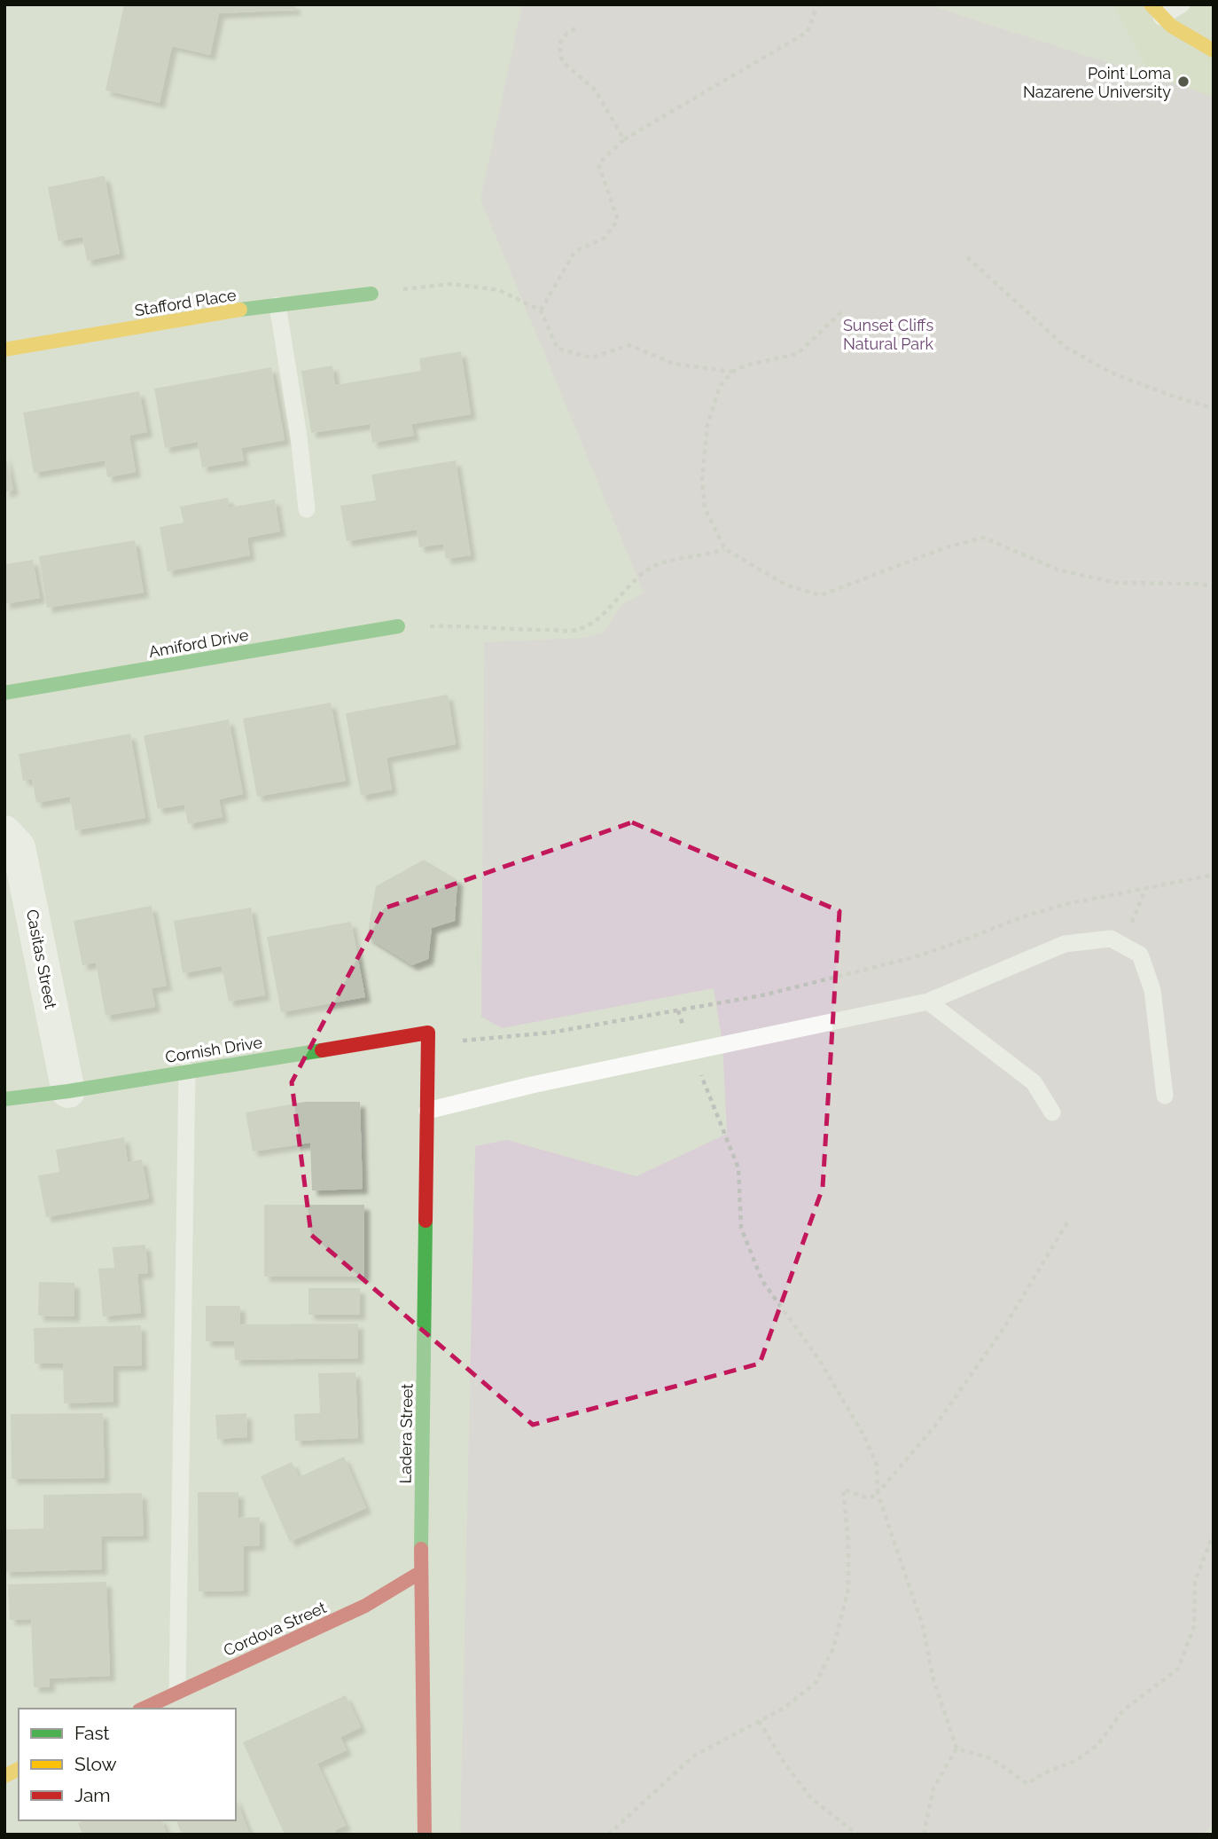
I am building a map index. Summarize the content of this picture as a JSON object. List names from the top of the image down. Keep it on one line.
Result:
{"streets":{"street":["Stafford Place","Amiford Drive","Casitas Street","Cornish Drive","Ladera Street","Cordova Street"]},"crossings":[["Casitas Street","Cornish Drive"],["Cornish Drive","Ladera Street"],["Ladera Street","Cordova Street"]],"parks":["Sunset Cliffs Natural Park"],"places":["Point Loma Nazarene University"],"legend":["Fast","Slow","Jam"]}
